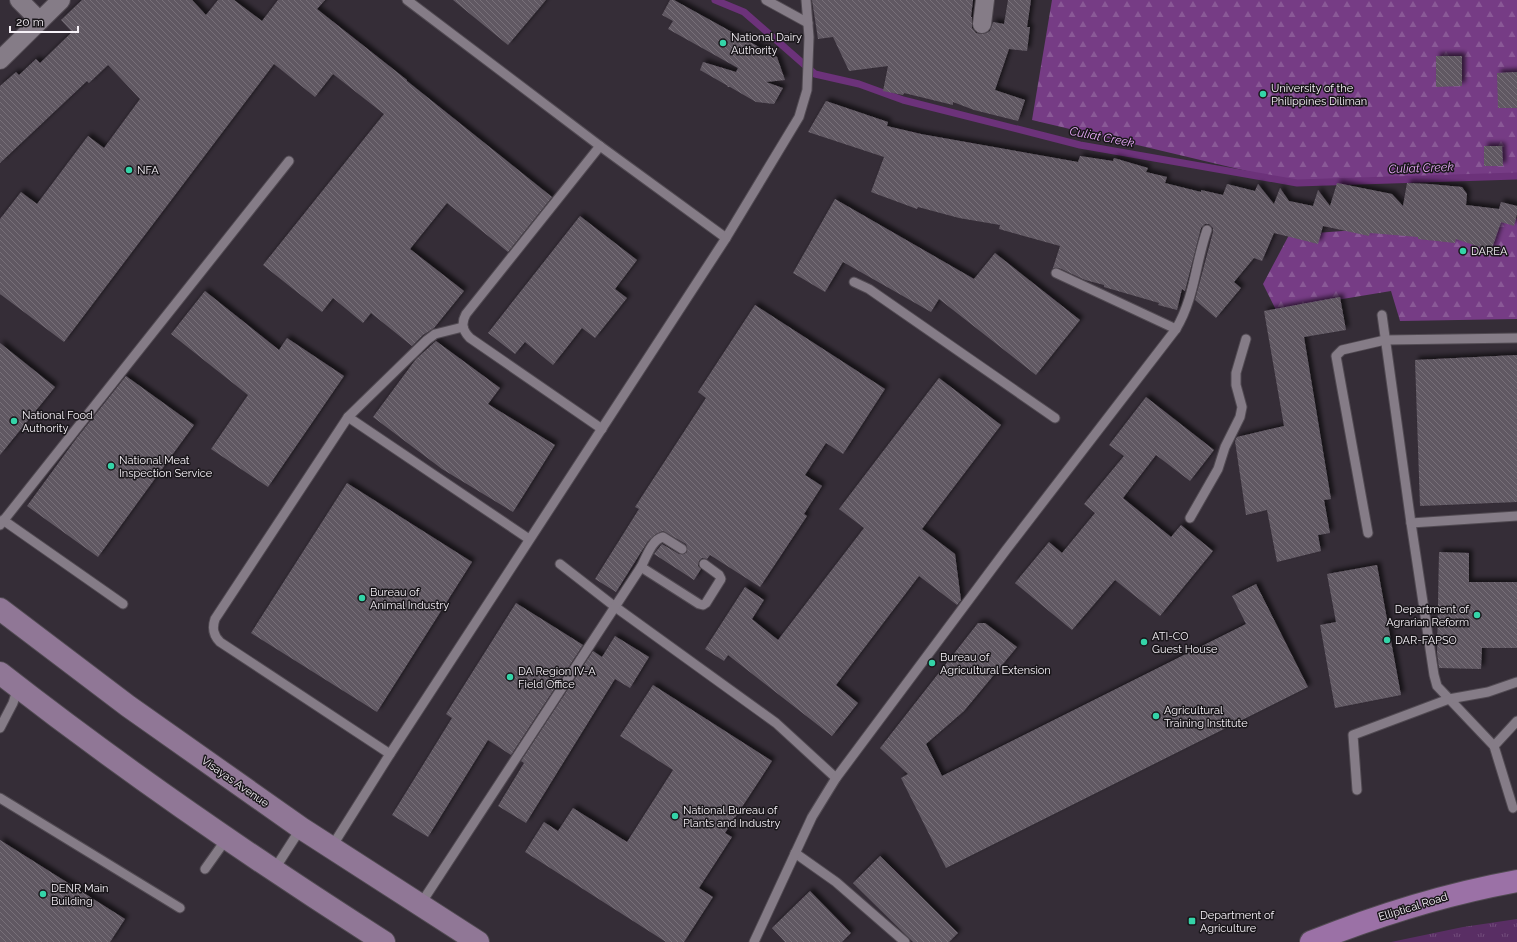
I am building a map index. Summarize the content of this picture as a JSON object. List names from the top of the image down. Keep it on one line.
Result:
{"streets":{"main road":["Visayas Avenue","Elliptical Road"]},"water":["Culiat Creek"],"places":{"other":["National Dairy Authority","University of the Philippines Diliman","NFA","DAREA","National Food Authority","National Meat Inspection Service","Bureau of Animal Industry","Department of Agrarian Reform","DAR-FAPSO","ATI-CO Guest House","Bureau of Agricultural Extension","DA Region IV-A Field Office","Agricultural Training Institute","National Bureau of Plants and Industry","DENR Main Building"],"transit":["Department of Agriculture"]},"scale_bar":"20 m"}
